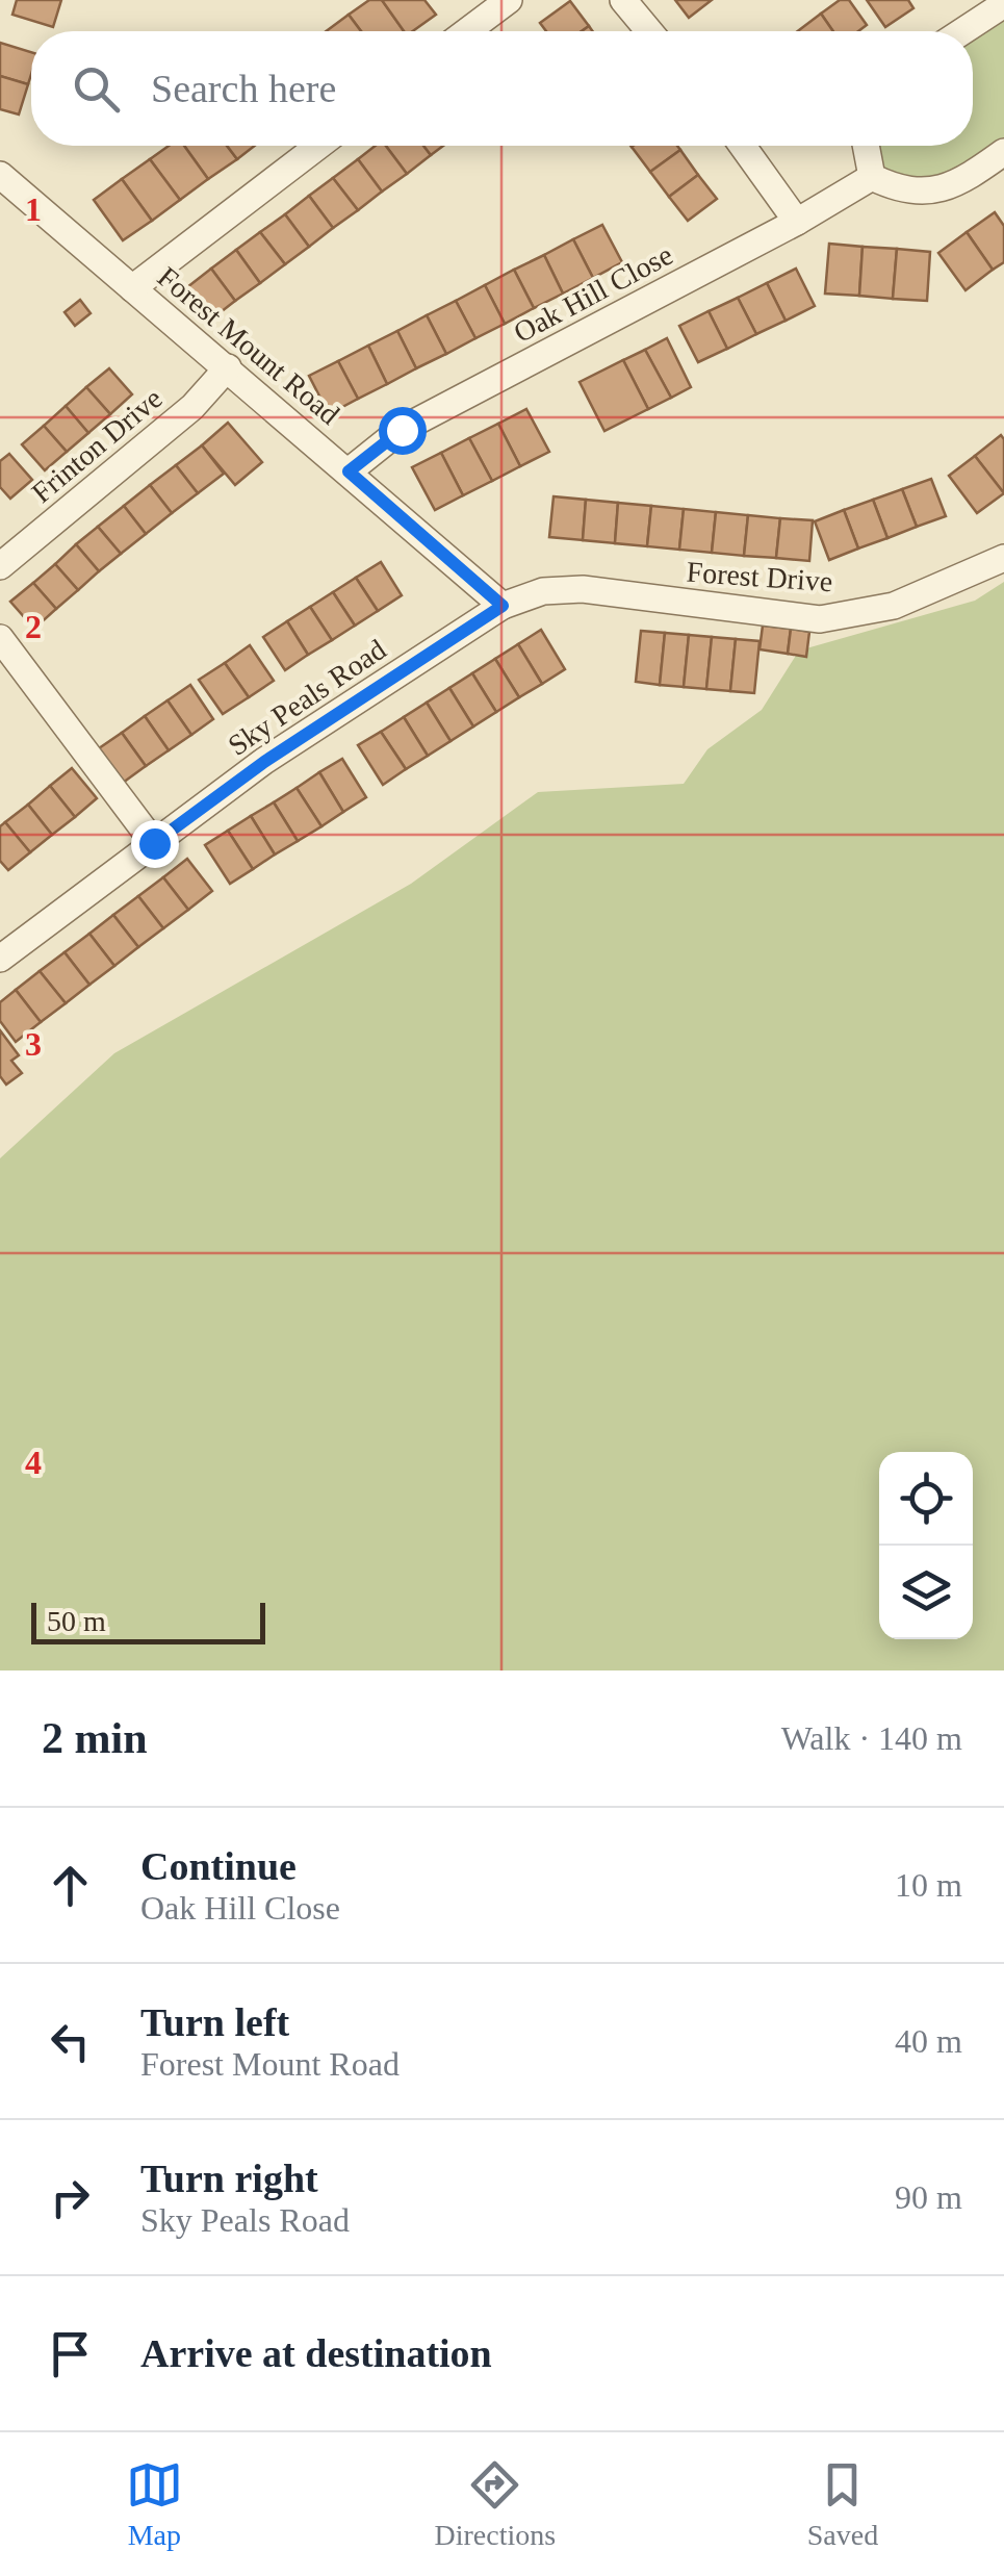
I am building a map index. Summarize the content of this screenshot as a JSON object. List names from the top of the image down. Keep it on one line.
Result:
{"streets":{"street":["Oak Hill Close","Forest Mount Road","Frinton Drive","Forest Drive","Sky Peals Road"]},"crossings":[["Oak Hill Close","Forest Mount Road"],["Forest Mount Road","Frinton Drive"],["Forest Mount Road","Forest Drive"],["Forest Mount Road","Sky Peals Road"],["Forest Drive","Sky Peals Road"]],"scale_bar":"50 m","page":{"search":"Search here","scale":"50 m","heading":["2 min","Walk · 140 m"],"list":[["Continue","Oak Hill Close","10 m"],["Turn left","Forest Mount Road","40 m"],["Turn right","Sky Peals Road","90 m"],"Arrive at destination"],"nav":["Map","Directions","Saved"]},"grid":{"rows":["1","2","3","4"]}}
